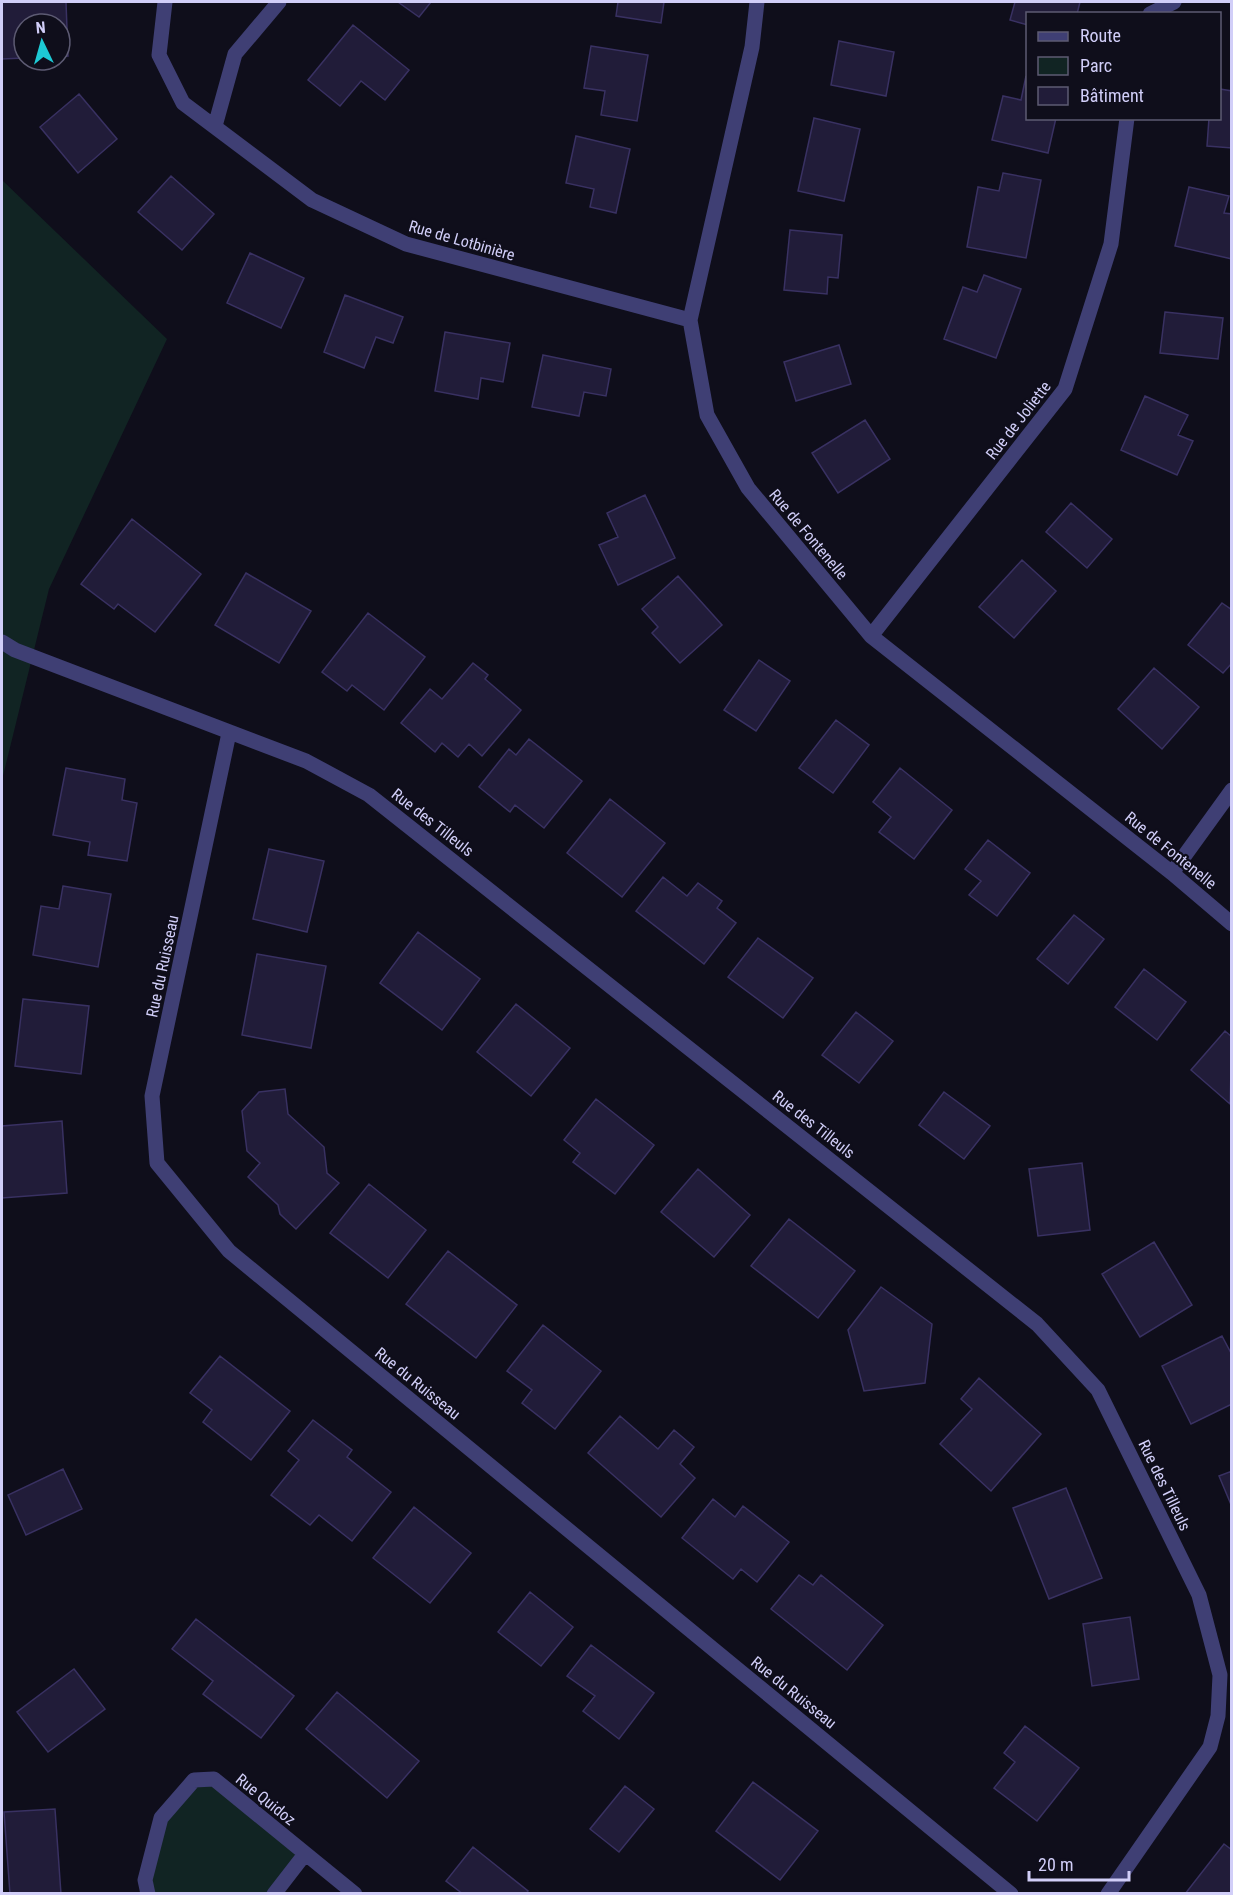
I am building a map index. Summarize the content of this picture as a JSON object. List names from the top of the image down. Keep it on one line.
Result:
{"streets":{"street":["Rue de Lotbinière","Rue de Joliette","Rue de Fontenelle","Rue des Tilleuls","Rue du Ruisseau","Rue Quidoz"]},"crossings":[["Rue de Lotbinière","Rue de Fontenelle"],["Rue de Joliette","Rue de Fontenelle"],["Rue des Tilleuls","Rue du Ruisseau"]],"legend":["Route","Parc","Bâtiment"],"scale_bar":"20 m","north":"top"}
